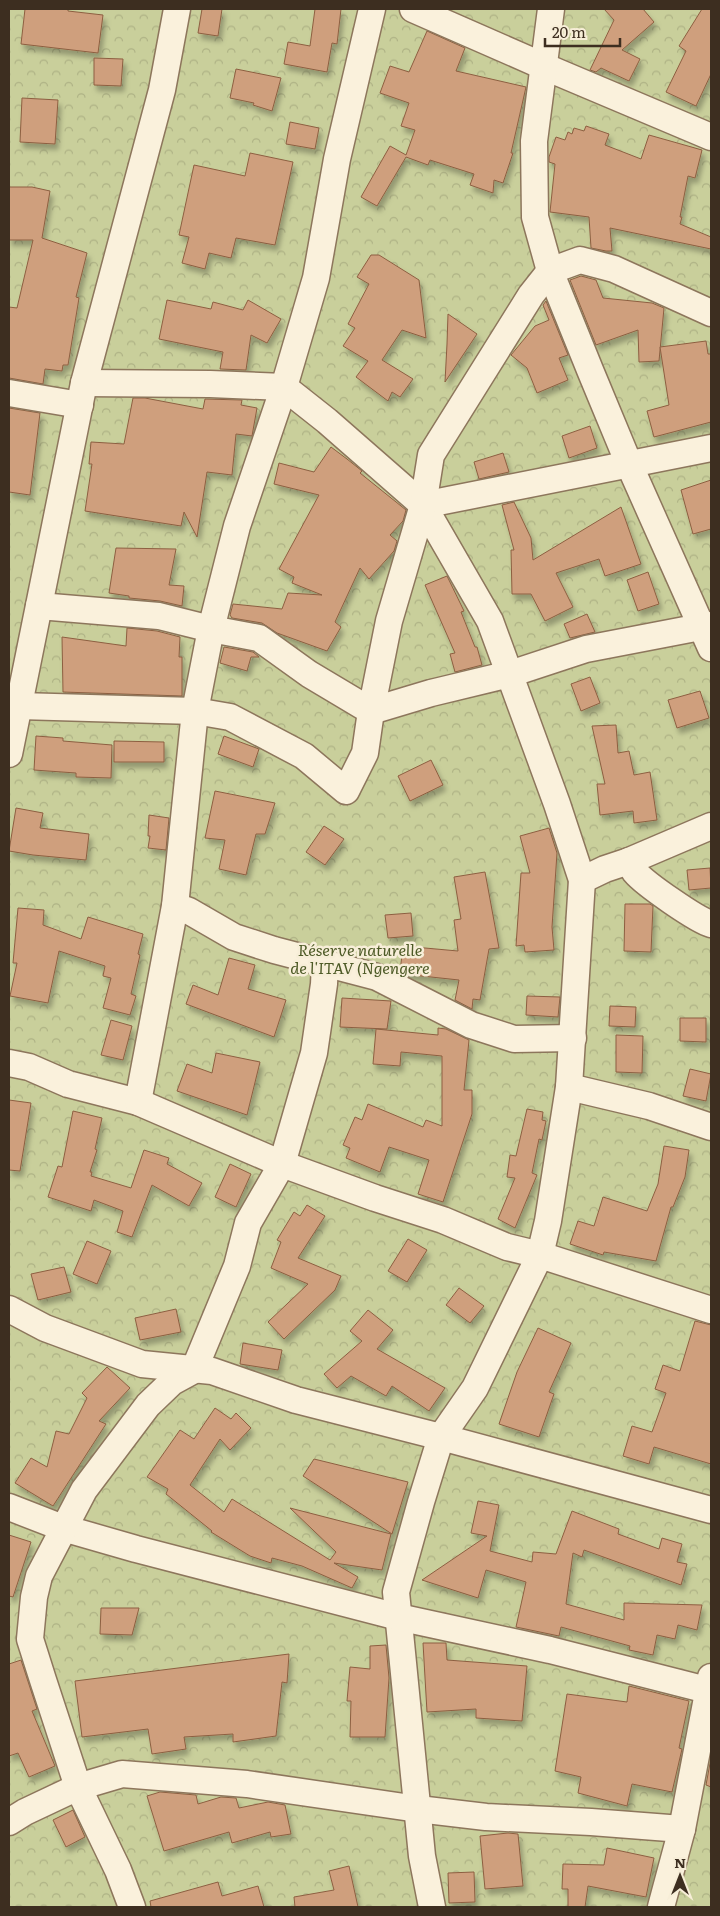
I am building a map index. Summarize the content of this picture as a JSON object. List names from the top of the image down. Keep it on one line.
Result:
{"parks":["Réserve naturelle de l'ITAV (Ngengere"],"scale_bar":"20 m","north":"top"}
